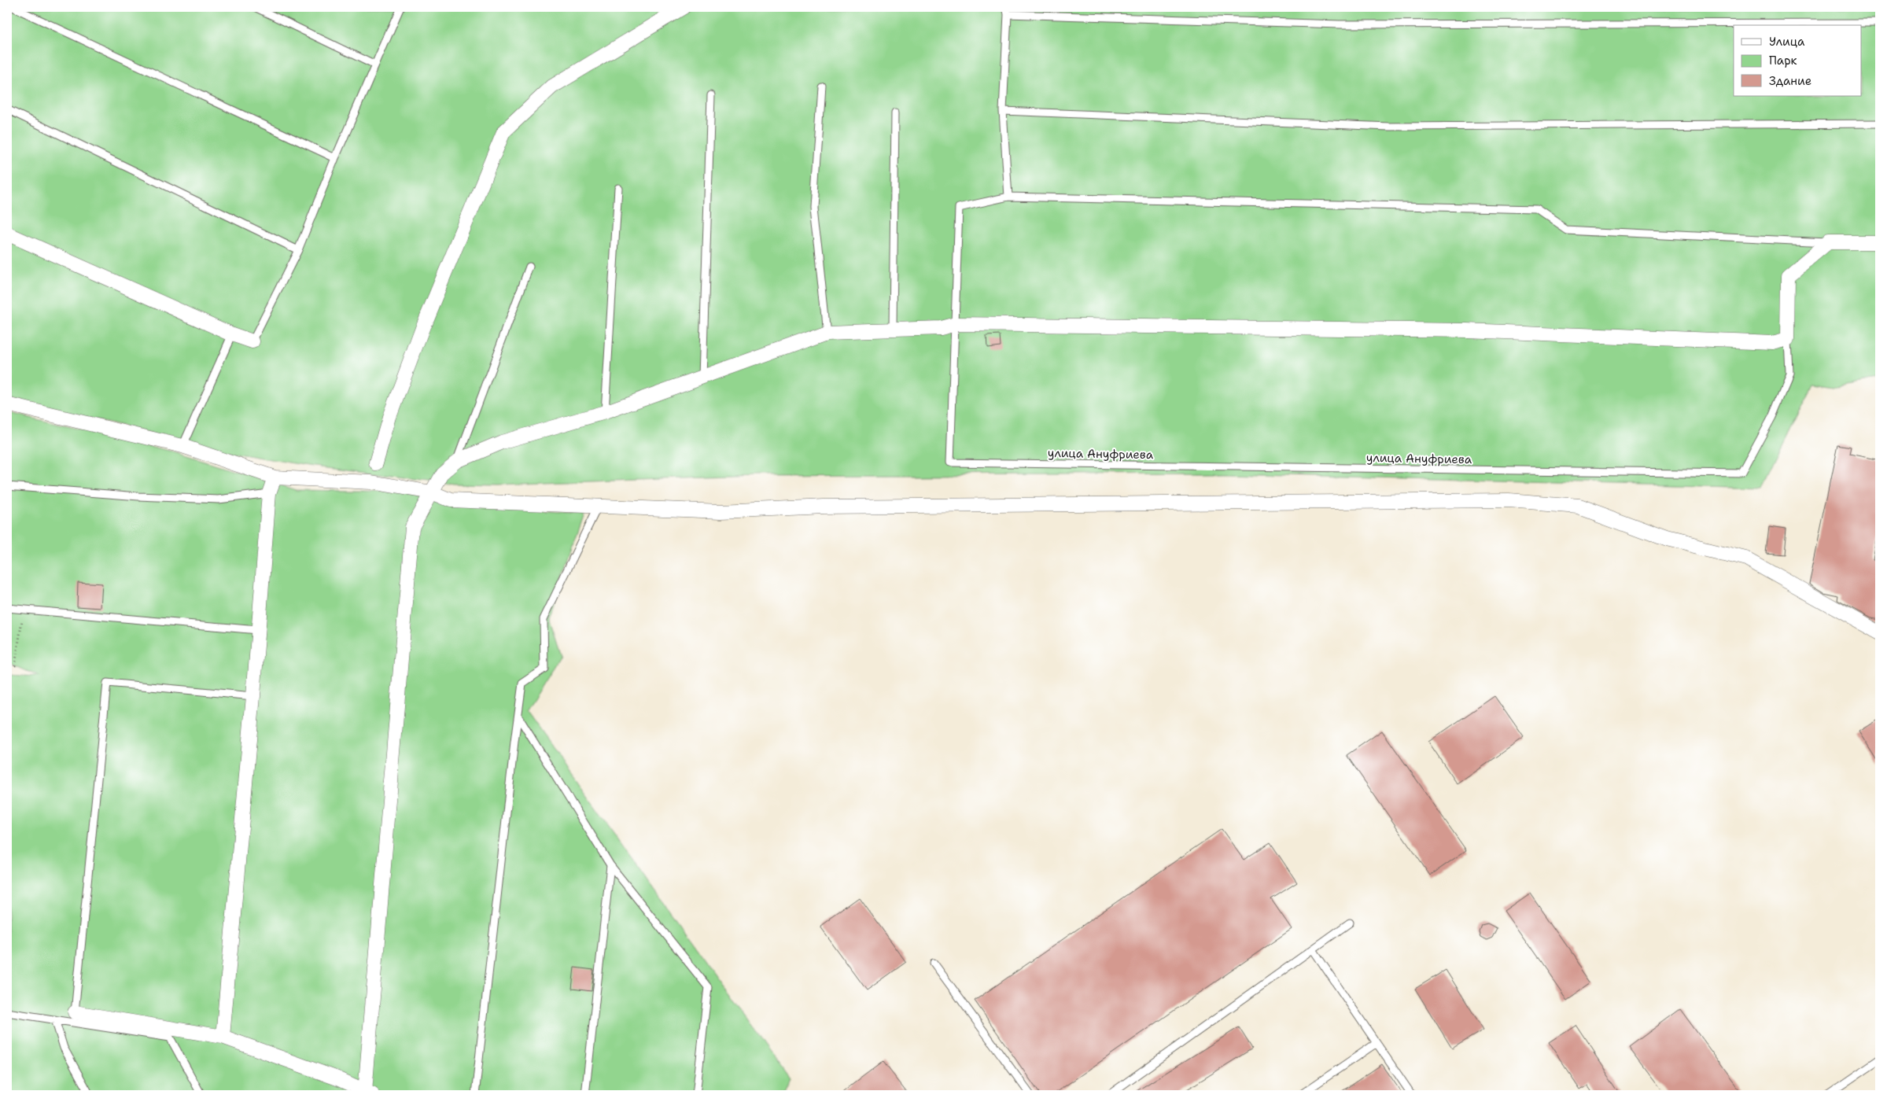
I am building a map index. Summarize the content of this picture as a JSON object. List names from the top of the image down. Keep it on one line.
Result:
{"streets":{"lane":["улица Ануфриева"]},"legend":["Улица","Парк","Здание"]}
